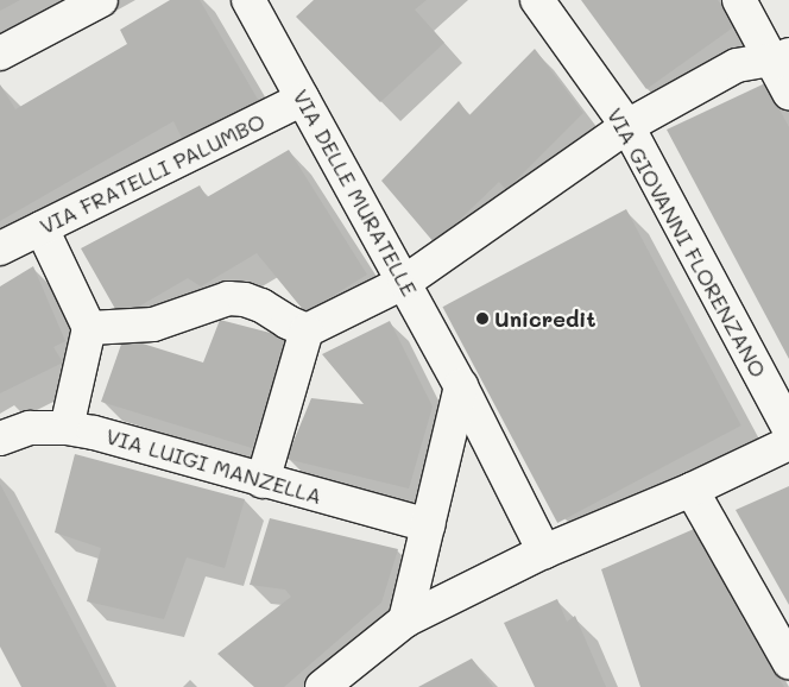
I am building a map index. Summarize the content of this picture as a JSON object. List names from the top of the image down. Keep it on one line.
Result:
{"streets":{"street":["VIA FRATELLI PALUMBO","VIA DELLE MURATELLE","VIA GIOVANNI FLORENZANO","VIA LUIGI MANZELLA"]},"crossings":[["VIA FRATELLI PALUMBO","VIA DELLE MURATELLE"]],"places":["Unicredit"]}
